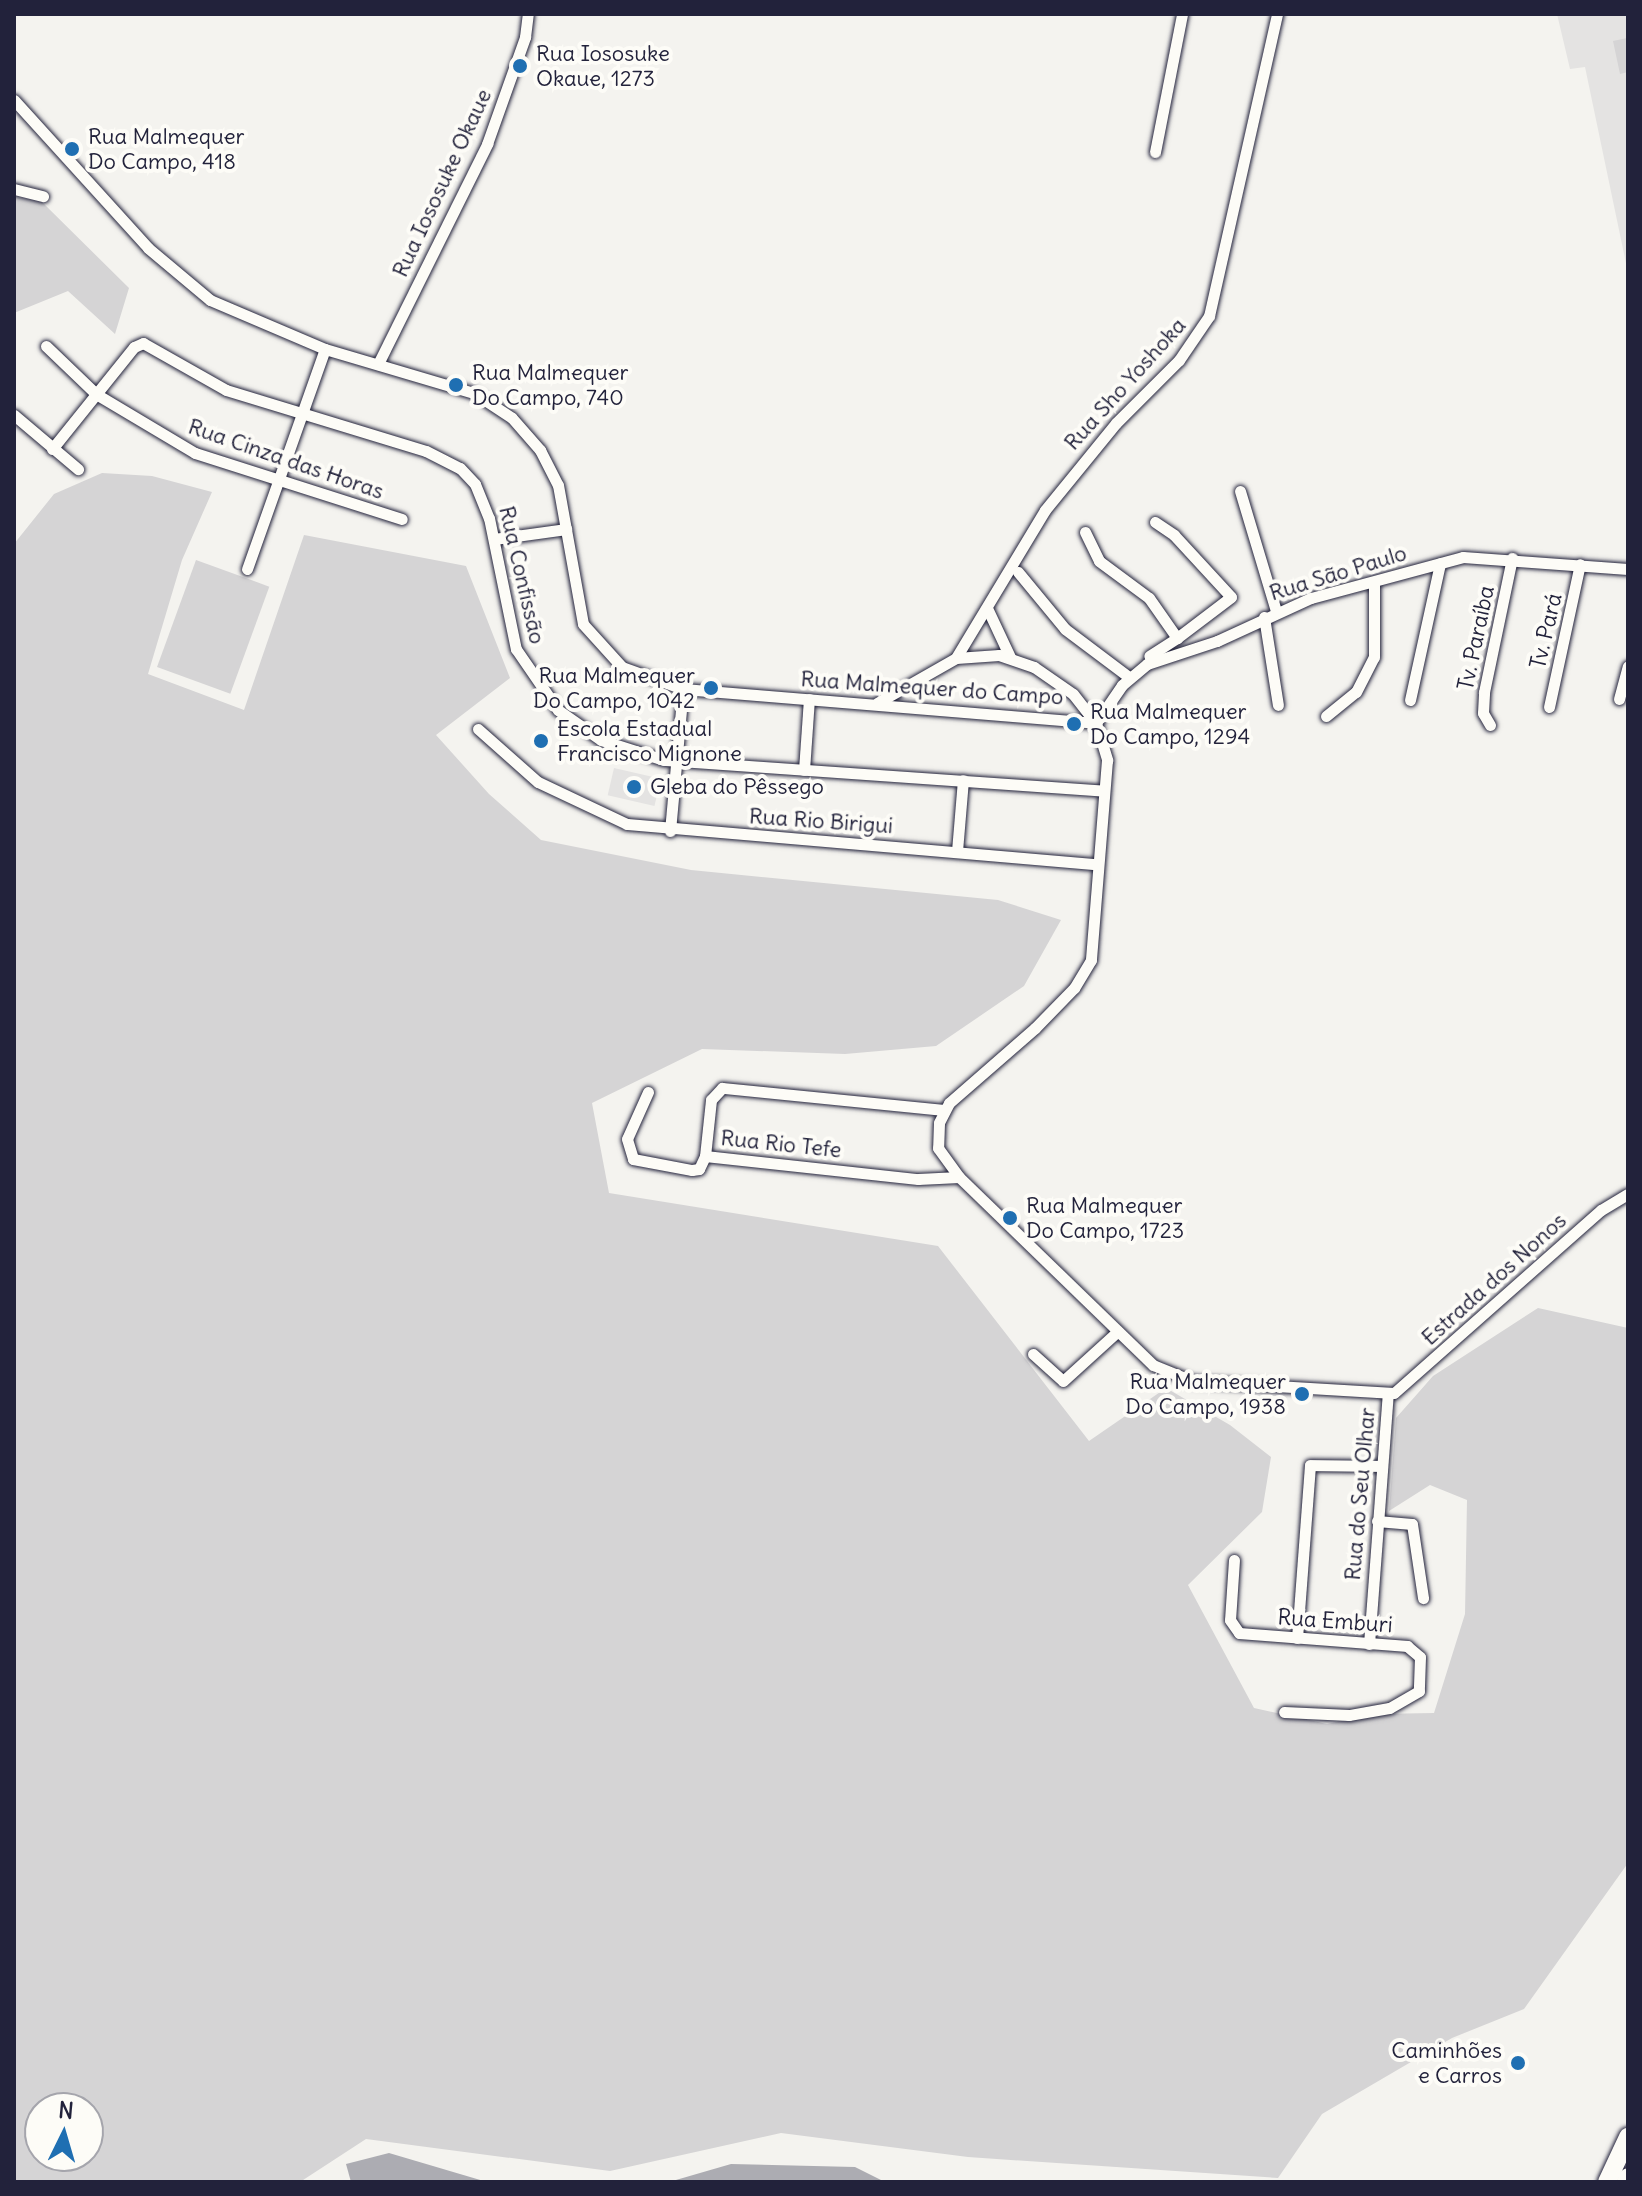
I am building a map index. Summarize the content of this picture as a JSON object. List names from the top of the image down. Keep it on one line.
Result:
{"streets":{"street":["Rua Iososuke Okaue","Rua Sho Yoshoka","Rua Cinza das Horas","Rua São Paulo","Rua Confissão","Tv. Pará","Tv. Paraíba","Rua Malmequer do Campo","Rua Rio Birigui","Rua Rio Tefe","Estrada dos Nonos","Rua do Seu Olhar","Rua Emburi"]},"crossings":[["Rua Iososuke Okaue","Rua Malmequer do Campo"],["Rua Cinza das Horas","Rua Confissão"],["Rua São Paulo","Tv. Pará"],["Rua São Paulo","Tv. Paraíba"],["Rua São Paulo","Rua Malmequer do Campo"],["Estrada dos Nonos","Rua do Seu Olhar"],["Rua do Seu Olhar","Rua Emburi"]],"places":["Rua Iososuke Okaue, 1273","Rua Malmequer Do Campo, 418","Rua Malmequer Do Campo, 740","Rua Malmequer Do Campo, 1042","Rua Malmequer Do Campo, 1294","Escola Estadual Francisco Mignone","Gleba do Pêssego","Rua Malmequer Do Campo, 1723","Rua Malmequer Do Campo, 1938","Caminhões e Carros"],"north":"top"}
